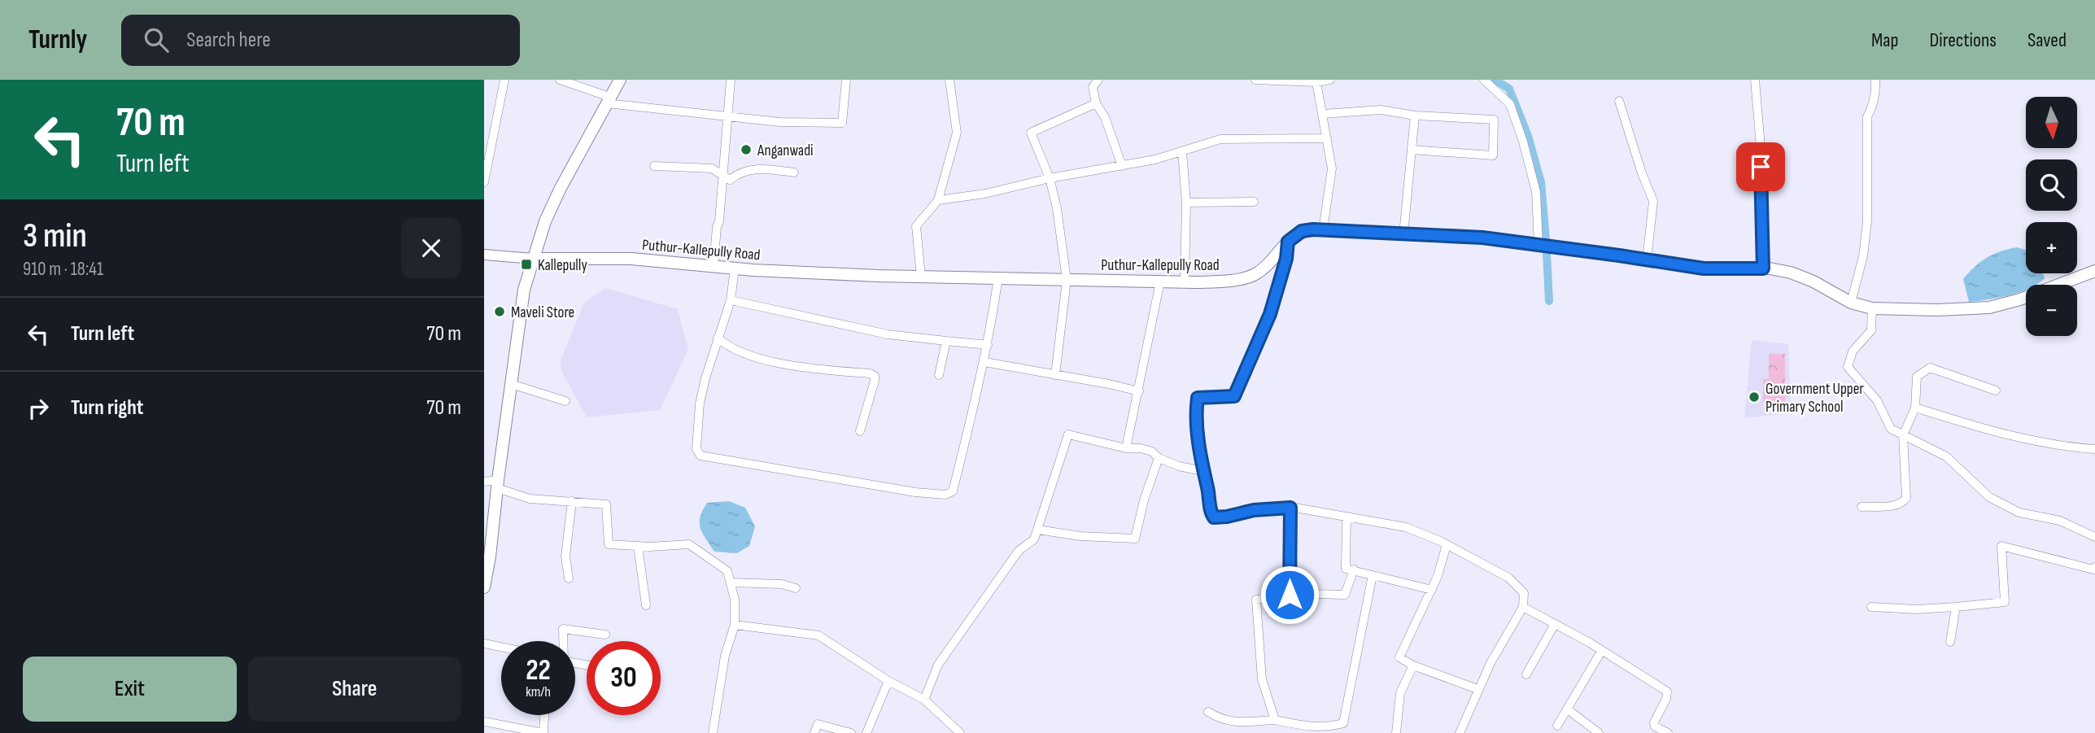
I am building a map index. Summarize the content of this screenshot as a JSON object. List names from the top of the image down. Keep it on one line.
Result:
{"streets":{"main road":["Puthur-Kallepully Road"]},"places":{"other":["Anganwadi","Maveli Store","Government Upper Primary School"],"transit":["Kallepully"]},"north":"bottom","page":{"header":"Turnly","search":"Search here","nav":["Map","Directions","Saved"],"turn":["70 m","Turn left"],"map_buttons":["+","−"],"heading":["3 min","910 m · 18:41"],"list":[{"name":"Turn left","value":"70 m"},{"name":"Turn right","value":"70 m"}],"speed":"22 km/h","limit":"30","buttons":["Exit","Share"]}}
